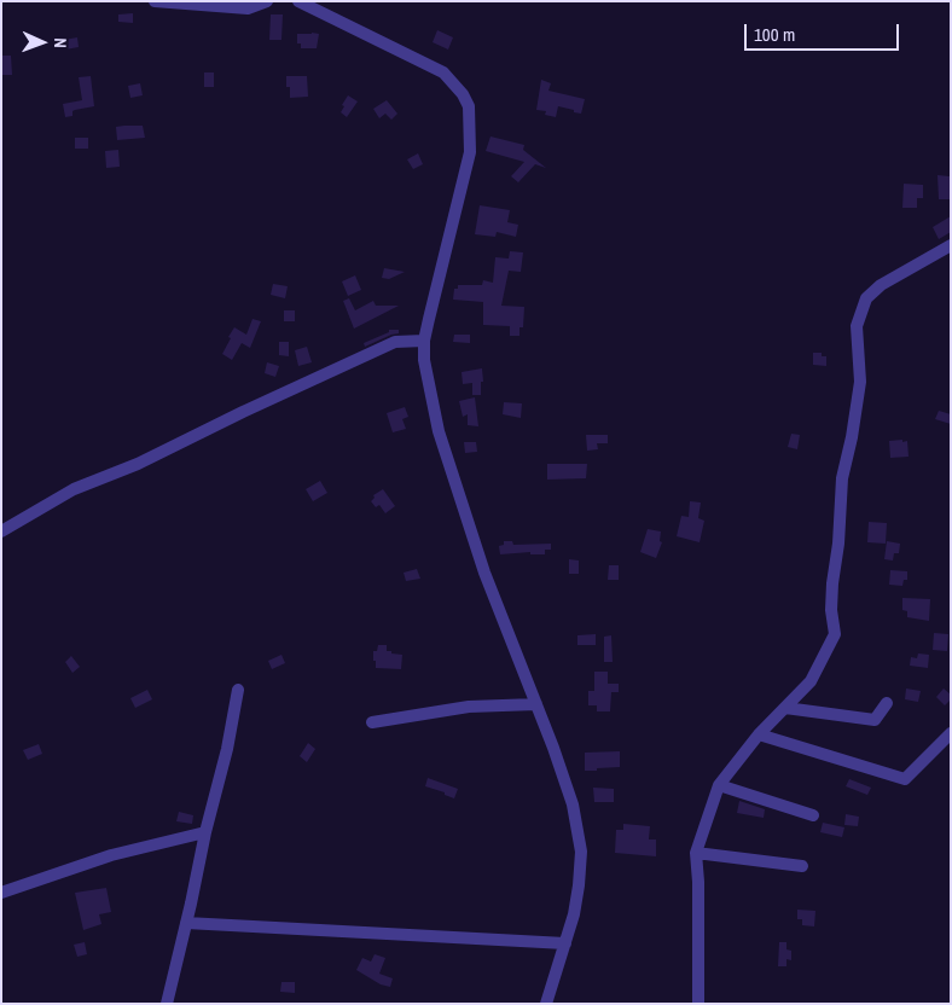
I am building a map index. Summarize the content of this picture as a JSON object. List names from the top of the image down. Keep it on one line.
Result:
{"scale_bar":"100 m","north":"right"}
